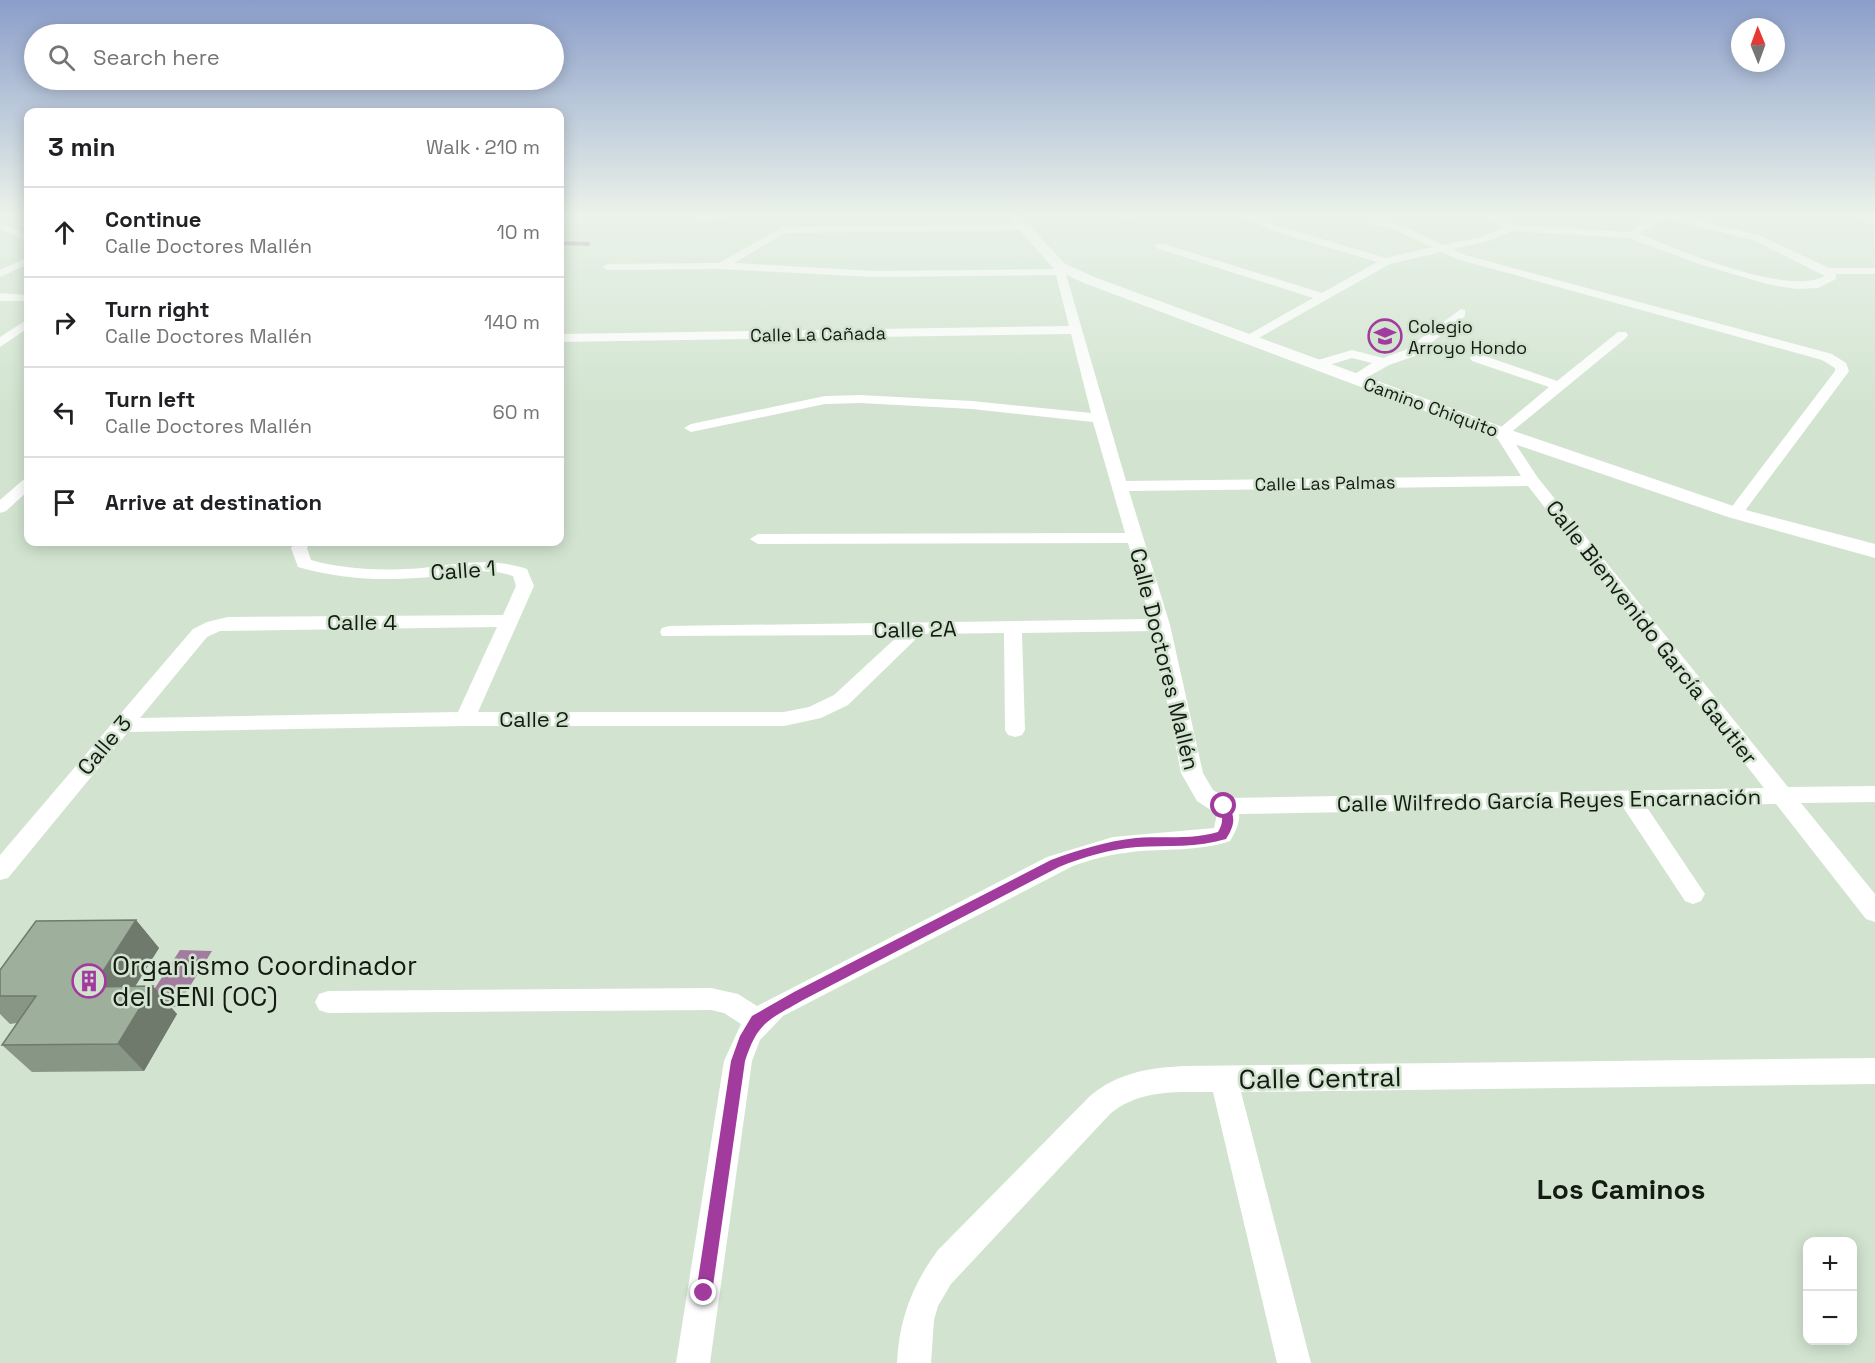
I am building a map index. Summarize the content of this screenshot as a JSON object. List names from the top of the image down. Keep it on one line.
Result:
{"streets":{"main road":["Camino Chiquito"],"street":["Calle La Cañada","Calle Las Palmas","Calle 1","Calle 4","Calle 2A","Calle Bienvenido García Gautier","Calle Doctores Mallén","Calle 2","Calle 3","Calle Wilfredo García Reyes Encarnación","Calle Central"]},"crossings":[["Calle La Cañada","Calle Doctores Mallén"],["Camino Chiquito","Calle Bienvenido García Gautier"],["Calle Las Palmas","Calle Bienvenido García Gautier"],["Calle Las Palmas","Calle Doctores Mallén"],["Calle 1","Calle 4"],["Calle 1","Calle 2"],["Calle 4","Calle 3"],["Calle 2A","Calle Doctores Mallén"],["Calle 2A","Calle 2"],["Calle Bienvenido García Gautier","Calle Wilfredo García Reyes Encarnación"],["Calle Doctores Mallén","Calle Wilfredo García Reyes Encarnación"],["Calle 2","Calle 3"]],"districts":["Los Caminos"],"places":{"school or university":["Colegio Arroyo Hondo"],"building":["Organismo Coordinador del SENI (OC)"]},"north":"top","page":{"search":"Search here","heading":["3 min","Walk · 210 m"],"list":[["Continue","Calle Doctores Mallén","10 m"],["Turn right","Calle Doctores Mallén","140 m"],["Turn left","Calle Doctores Mallén","60 m"],"Arrive at destination"],"map_buttons":["+","−"]}}
